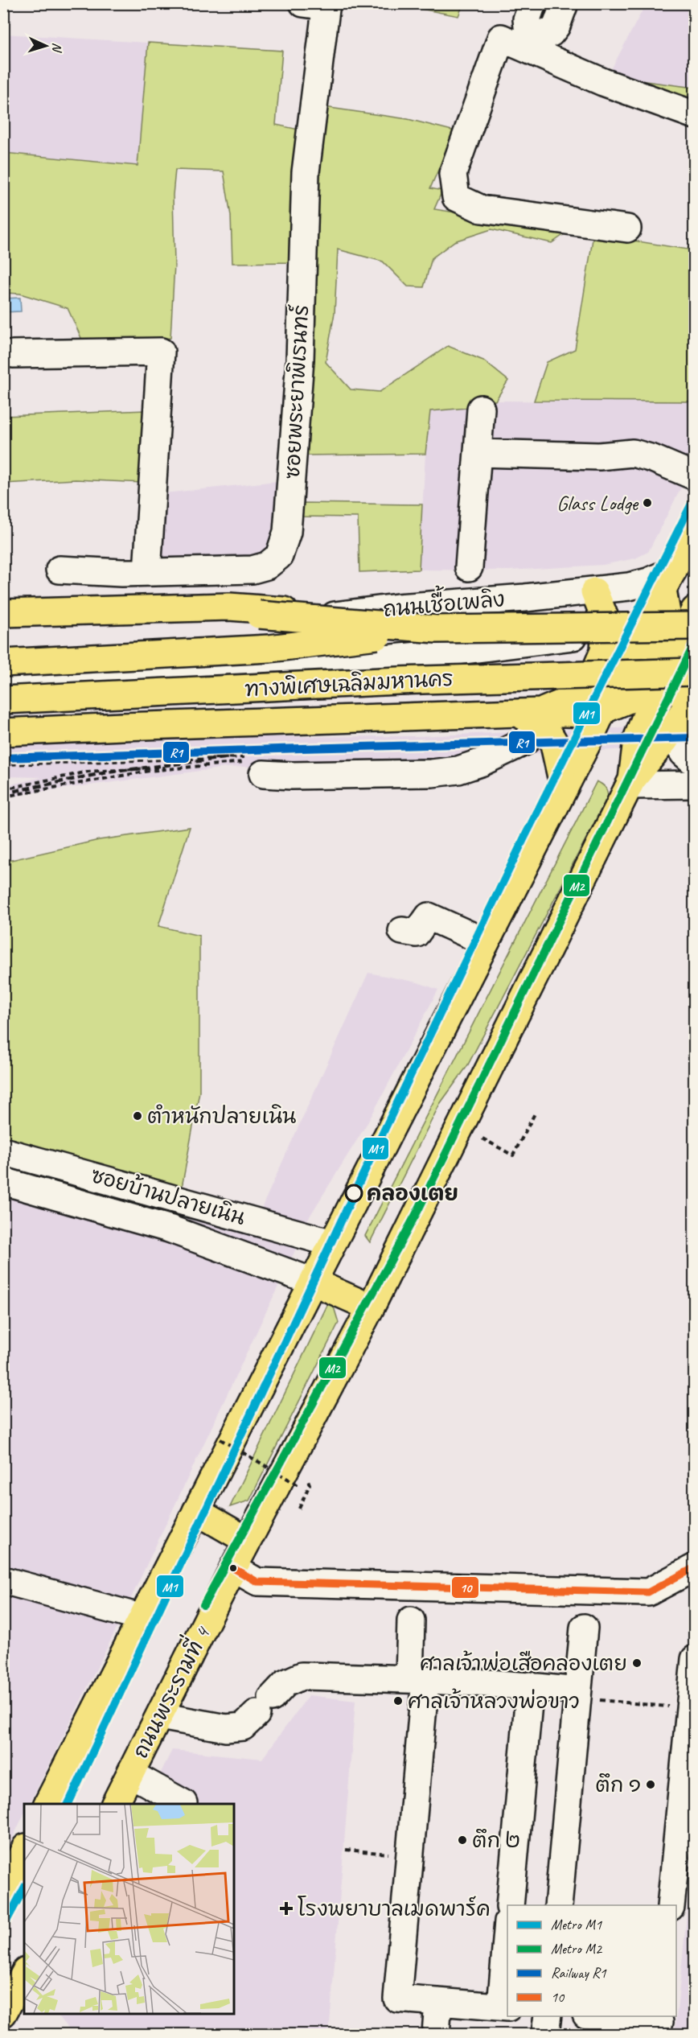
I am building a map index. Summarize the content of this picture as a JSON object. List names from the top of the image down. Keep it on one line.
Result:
{"streets":{"main road":["ทางพิเศษเฉลิมมหานคร","ถนนพระรามที่ 4"],"street":["ซอยพระยาพิเรนทร์","ถนนเชื้อเพลิง","ซอยบ้านปลายเนิน"]},"crossings":[["ถนนเชื้อเพลิง","ทางพิเศษเฉลิมมหานคร"]],"places":{"other":["Glass Lodge","ตำหนักปลายเนิน","คลองเตย","ศาลเจ้าพ่อเสือคลองเตย","ศาลเจ้าหลวงพ่อขาว","ตึก ๑","ตึก ๒"],"health":["โรงพยาบาลเมดพาร์ค"]},"lines":["metro line M1","metro line M2","rail line R1","transit line 10"],"legend":["Metro M1","Metro M2","Railway R1","10"],"north":"right"}
